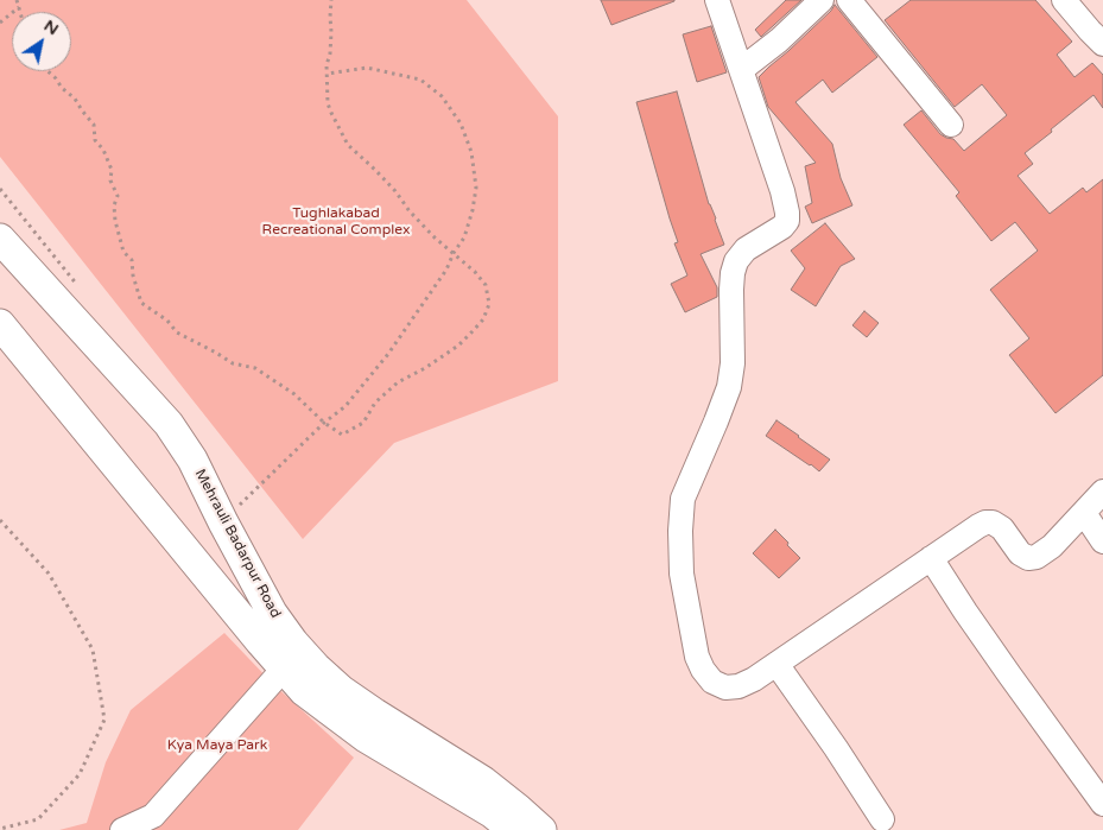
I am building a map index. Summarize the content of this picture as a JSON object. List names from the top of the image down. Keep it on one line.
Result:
{"streets":{"main road":["Mehrauli Badarpur Road"]},"parks":["Tughlakabad Recreational Complex","Kya Maya Park"],"north":"top right"}
